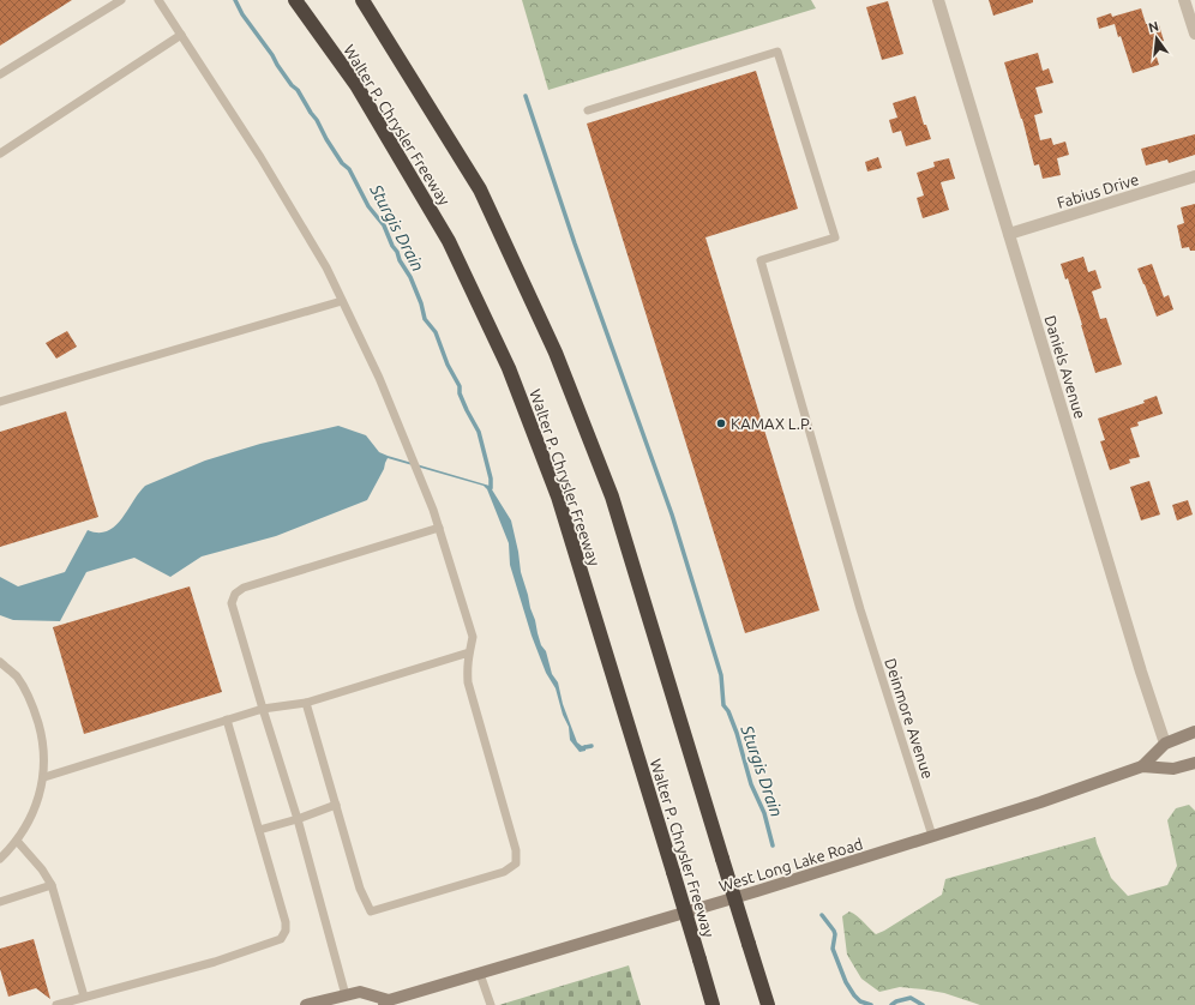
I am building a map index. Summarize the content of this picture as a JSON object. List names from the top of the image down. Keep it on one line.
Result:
{"streets":{"highway":["Walter P. Chrysler Freeway"],"main road":["West Long Lake Road"],"street":["Fabius Drive","Daniels Avenue"],"lane":["Deinmore Avenue"]},"crossings":[["Fabius Drive","Daniels Avenue"],["Daniels Avenue","West Long Lake Road"],["Deinmore Avenue","West Long Lake Road"]],"water":["Sturgis Drain"],"places":["KAMAX L.P."],"north":"top"}
